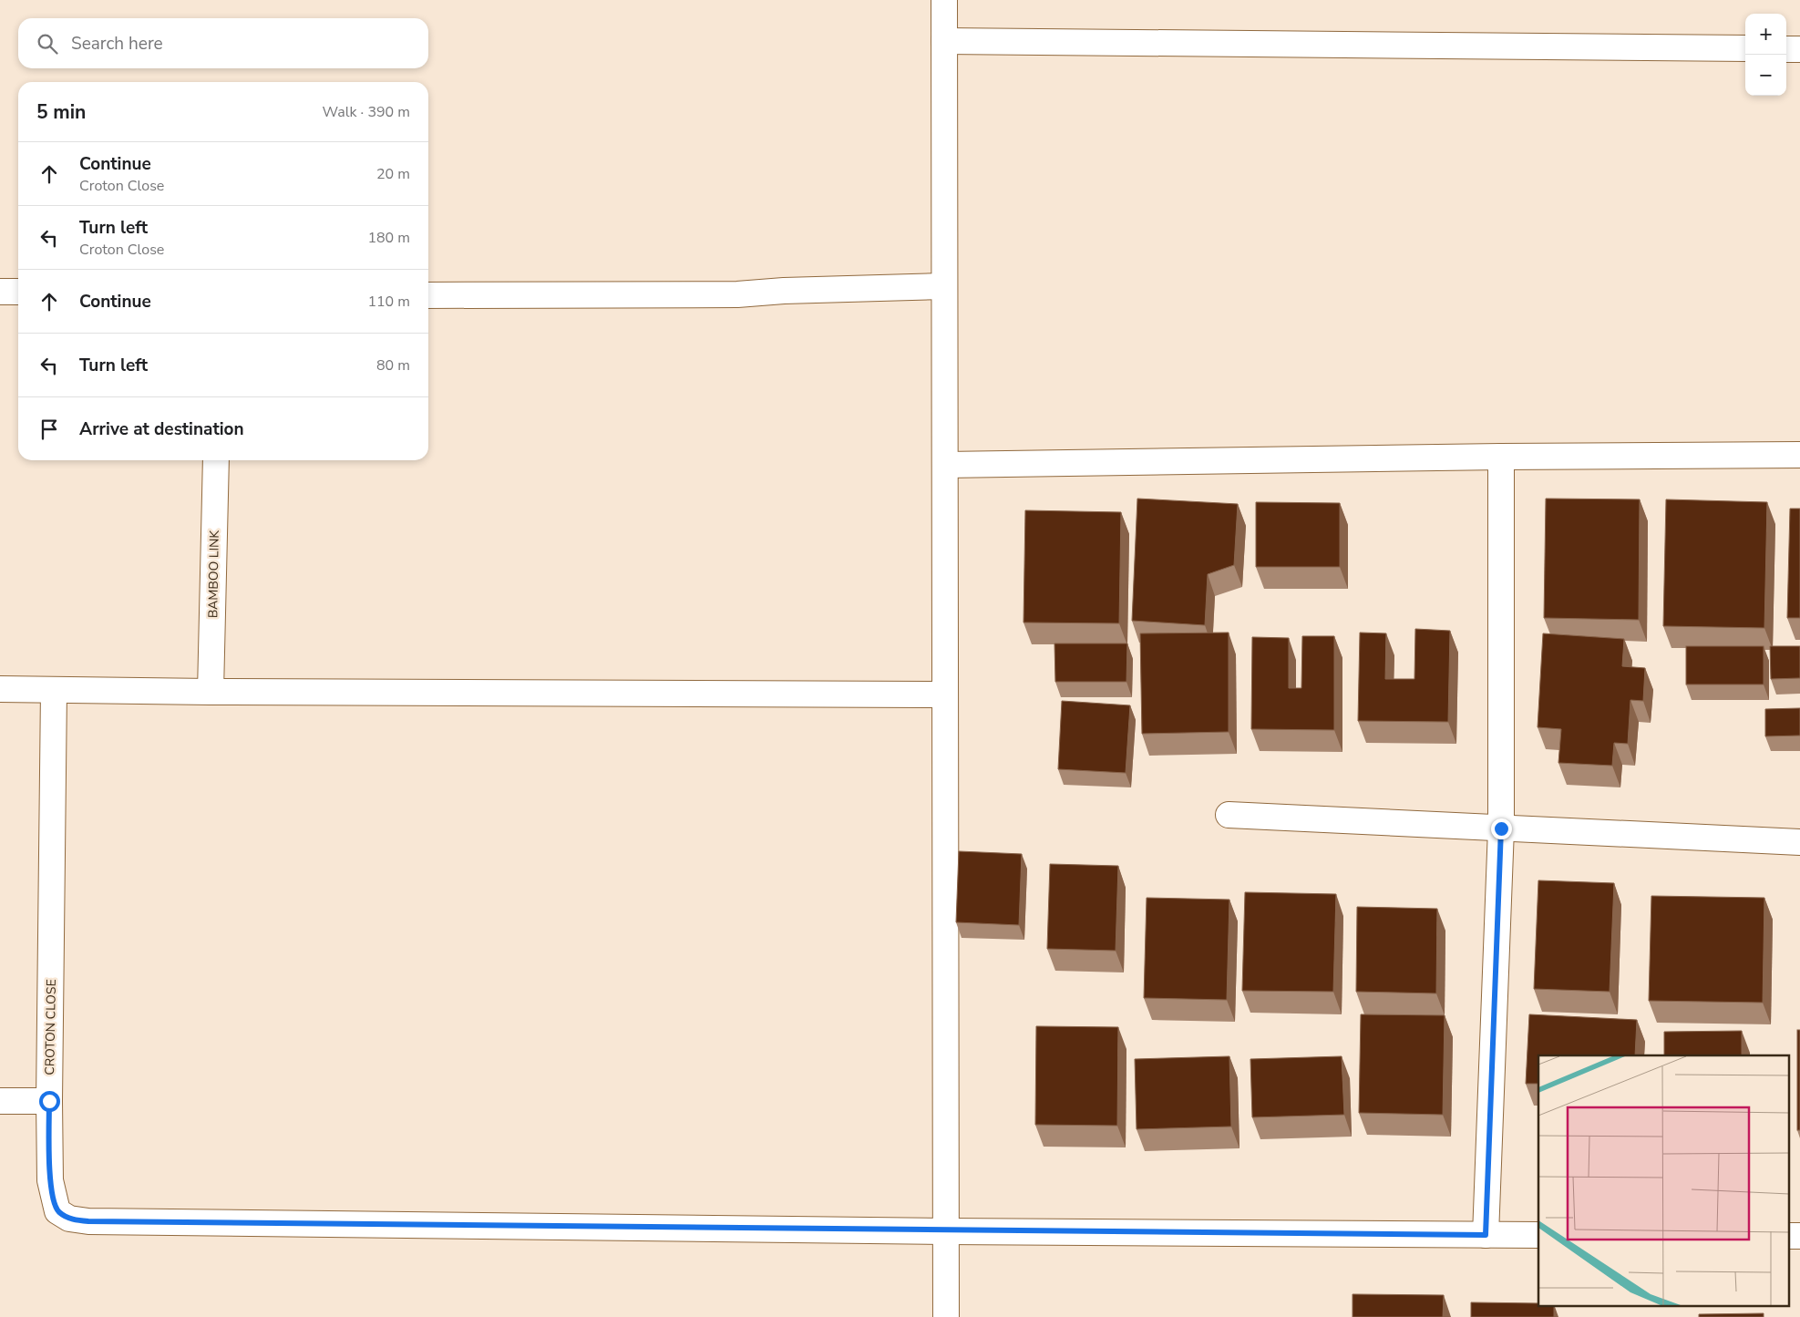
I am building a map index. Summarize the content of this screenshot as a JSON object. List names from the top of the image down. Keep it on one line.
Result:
{"streets":{"street":["BAMBOO LINK","CROTON CLOSE"]},"page":{"map_buttons":["+","−"],"search":"Search here","heading":["5 min","Walk · 390 m"],"list":[["Continue","Croton Close","20 m"],["Turn left","Croton Close","180 m"],["Continue","110 m"],["Turn left","80 m"],"Arrive at destination"]}}
